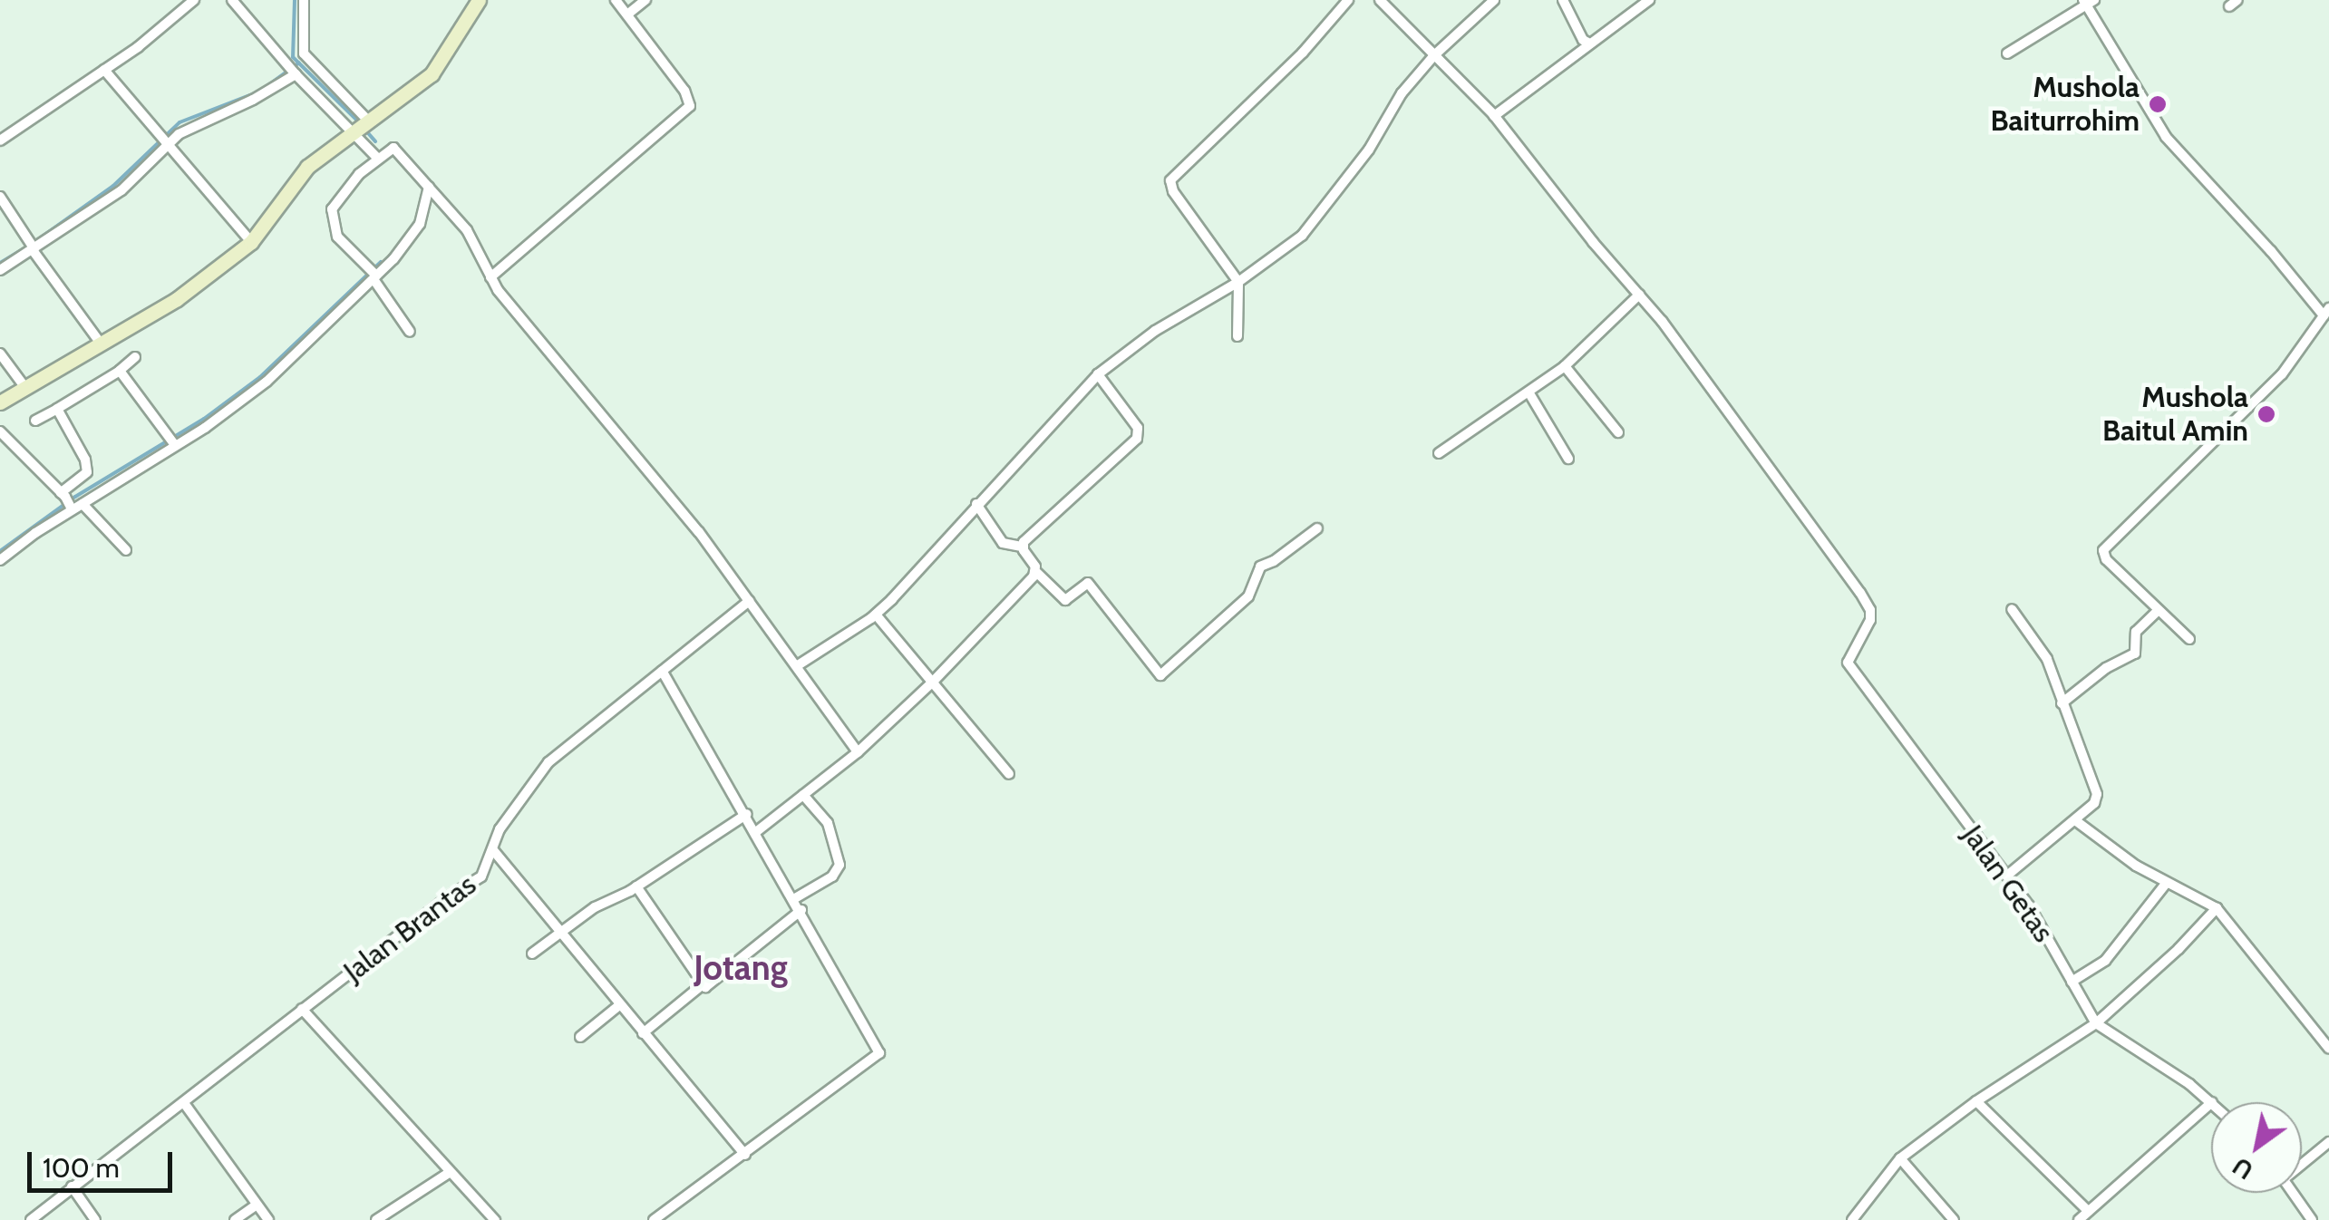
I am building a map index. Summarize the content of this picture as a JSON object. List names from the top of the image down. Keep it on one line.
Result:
{"streets":{"street":["Jalan Getas","Jalan Brantas"]},"districts":["Jotang"],"places":["Mushola Baiturrohim","Mushola Baitul Amin"],"scale_bar":"100 m","north":"bottom left"}
